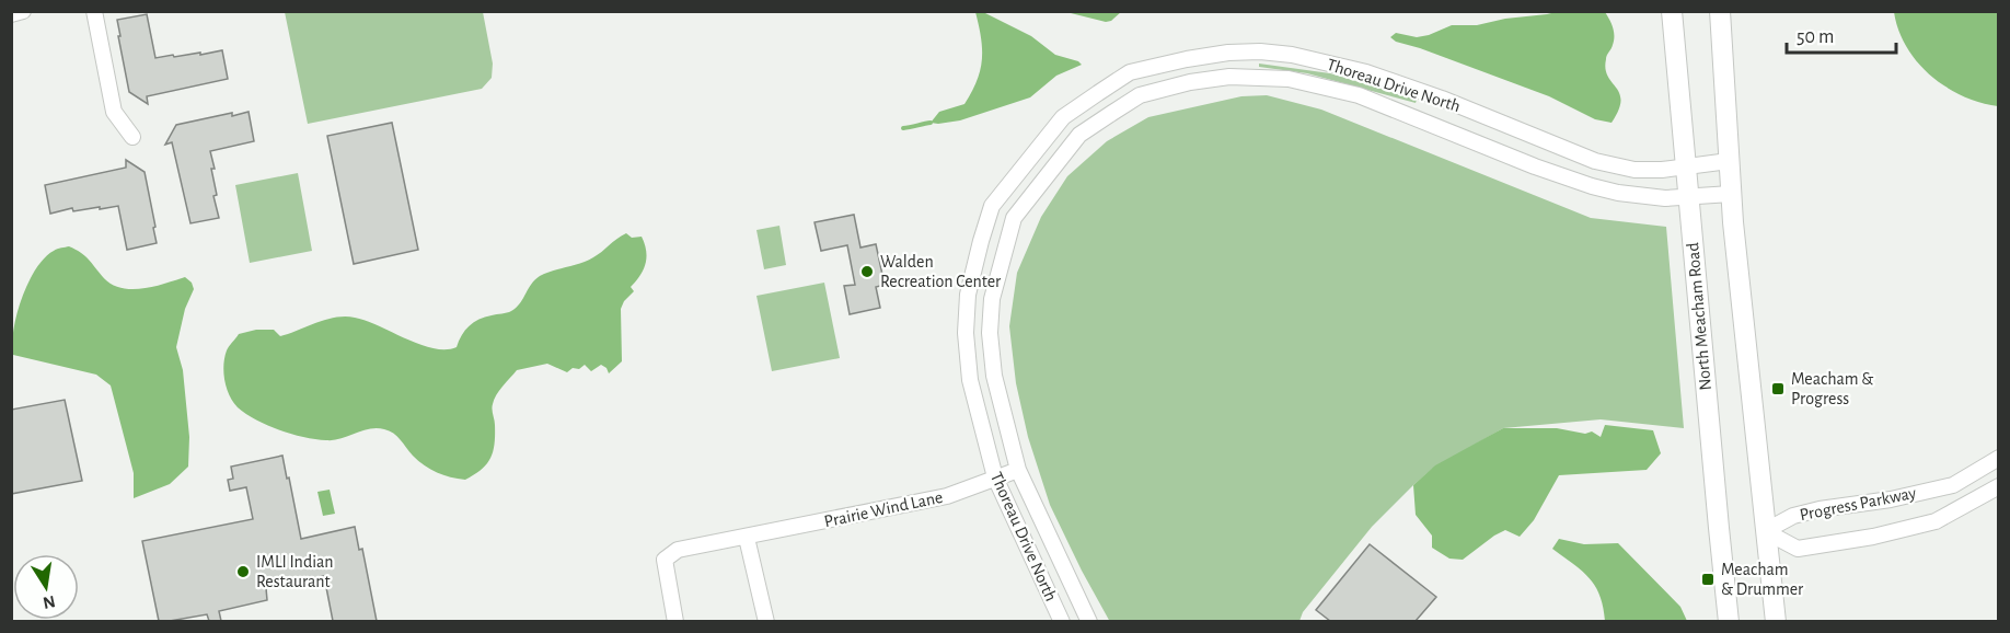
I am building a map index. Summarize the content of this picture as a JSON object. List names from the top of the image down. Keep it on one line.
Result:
{"streets":{"main road":["North Meacham Road"],"street":["Thoreau Drive North","Progress Parkway","Prairie Wind Lane"]},"crossings":[["Thoreau Drive North","North Meacham Road"],["Thoreau Drive North","Prairie Wind Lane"]],"places":{"other":["Walden Recreation Center","IMLI Indian Restaurant"],"transit":["Meacham & Progress","Meacham & Drummer"]},"scale_bar":"50 m","north":"bottom"}
